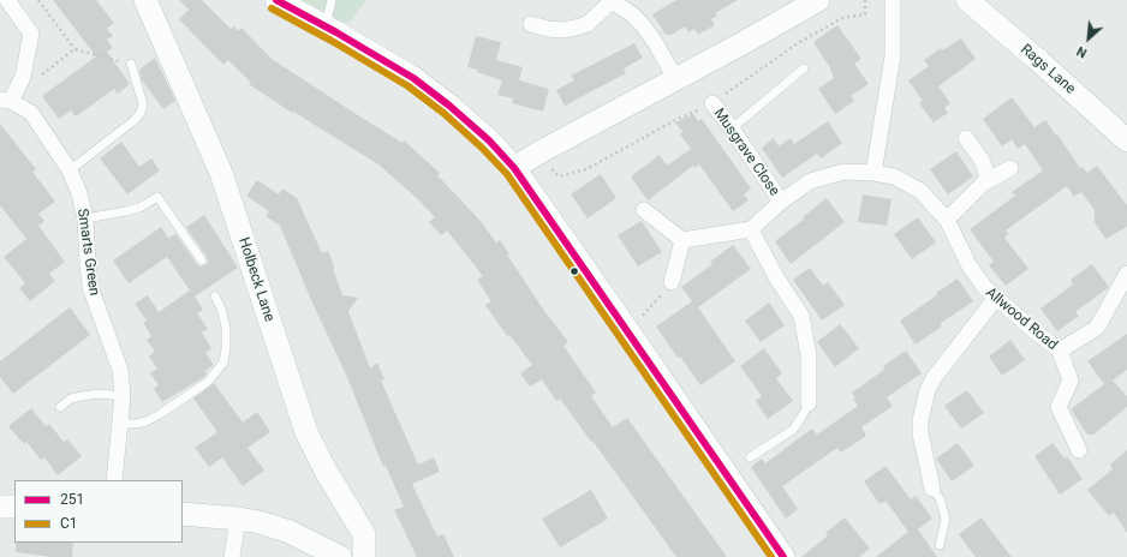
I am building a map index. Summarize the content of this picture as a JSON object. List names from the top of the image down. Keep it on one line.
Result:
{"streets":{"street":["Rags Lane","Musgrave Close","Smarts Green","Holbeck Lane","Allwood Road"]},"crossings":[["Musgrave Close","Allwood Road"]],"lines":["transit line 251","transit line C1"],"legend":["251","C1"],"north":"bottom left"}
